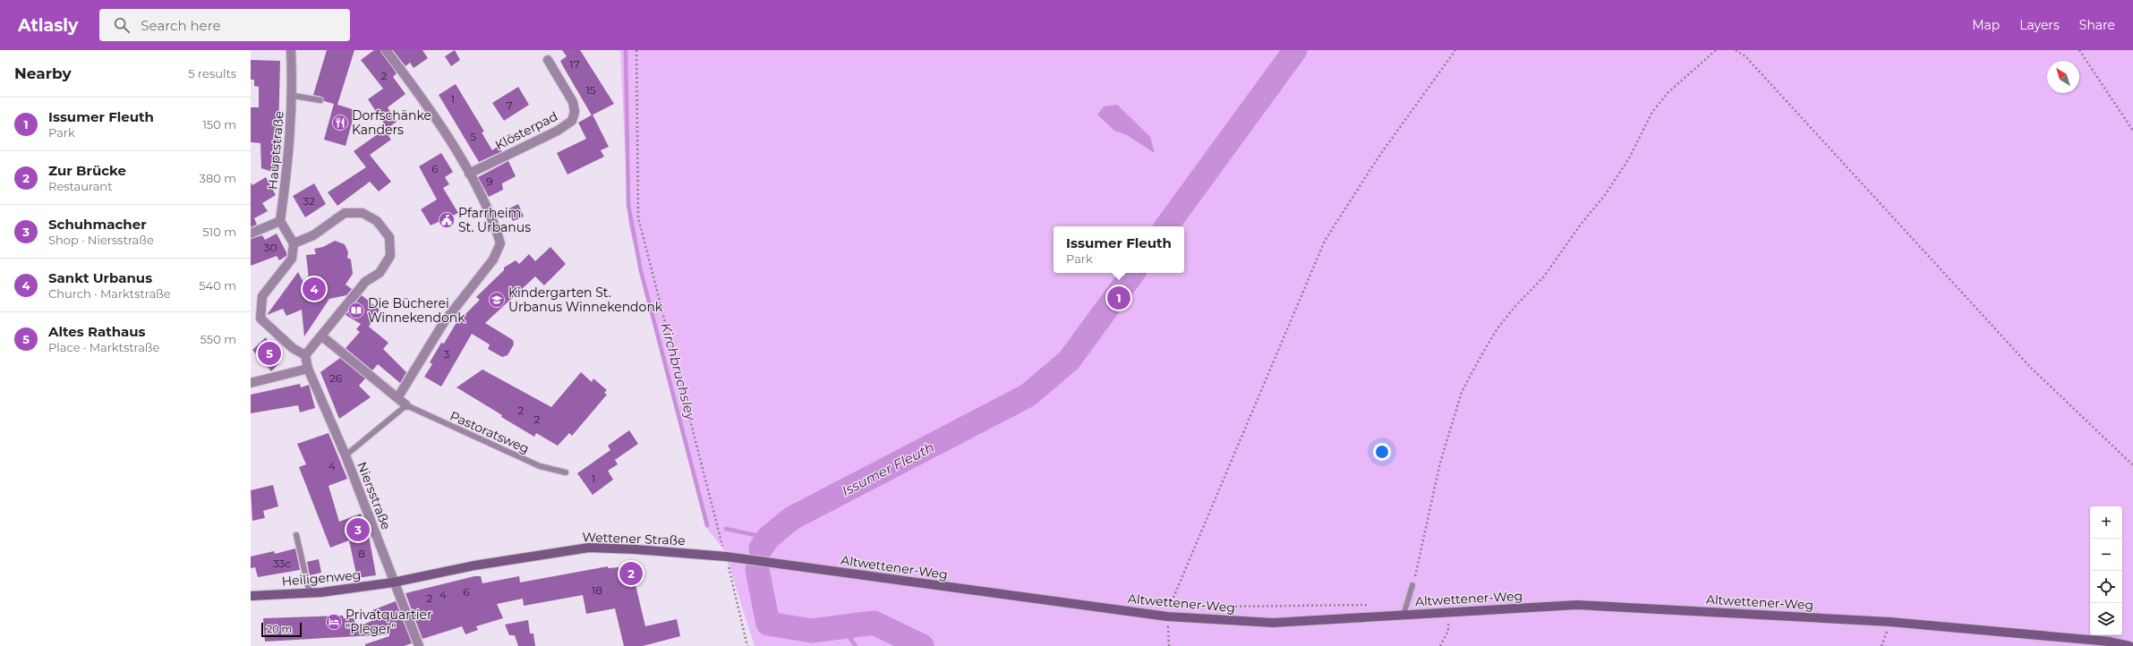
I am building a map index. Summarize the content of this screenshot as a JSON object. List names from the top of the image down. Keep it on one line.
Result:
{"streets":{"street":["Klösterpad","Hauptstraße","Niersstraße","Wettener Straße","Altwettener-Weg","Heiligenweg"],"lane":["Pastoratsweg"]},"crossings":[["Niersstraße","Wettener Straße"],["Niersstraße","Heiligenweg"],["Wettener Straße","Altwettener-Weg"],["Wettener Straße","Heiligenweg"]],"water":["Kirchbruchsley","Issumer Fleuth"],"places":{"restaurant":["Dorfschänke Kanders"],"public building":["Pfarrheim St. Urbanus"],"school or university":["Kindergarten St. Urbanus Winnekendonk"],"library":["Die Bücherei Winnekendonk"],"hotel":["Privatquartier \"Pleger\""]},"house_numbers":["17","2","15","1","7","5","6","9","32","30","3","26","2","2","4","1","8","33c","18","6","4","2"],"scale_bar":"20 m","north":"top left","page":{"header":"Atlasly","search":"Search here","nav":["Map","Layers","Share"],"heading":["Nearby","5 results"],"list":[{"mark":"1","name":"Issumer Fleuth","note":"Park","value":"150 m"},{"mark":"2","name":"Zur Brücke","note":"Restaurant","value":"380 m"},{"mark":"3","name":"Schuhmacher","note":"Shop · Niersstraße","value":"510 m"},{"mark":"4","name":"Sankt Urbanus","note":"Church · Marktstraße","value":"540 m"},{"mark":"5","name":"Altes Rathaus","note":"Place · Marktstraße","value":"550 m"}],"popup":["Issumer Fleuth","Park"],"pins":["4","1","5","3","2"],"map_buttons":["+","−"],"scale":"20 m"}}
